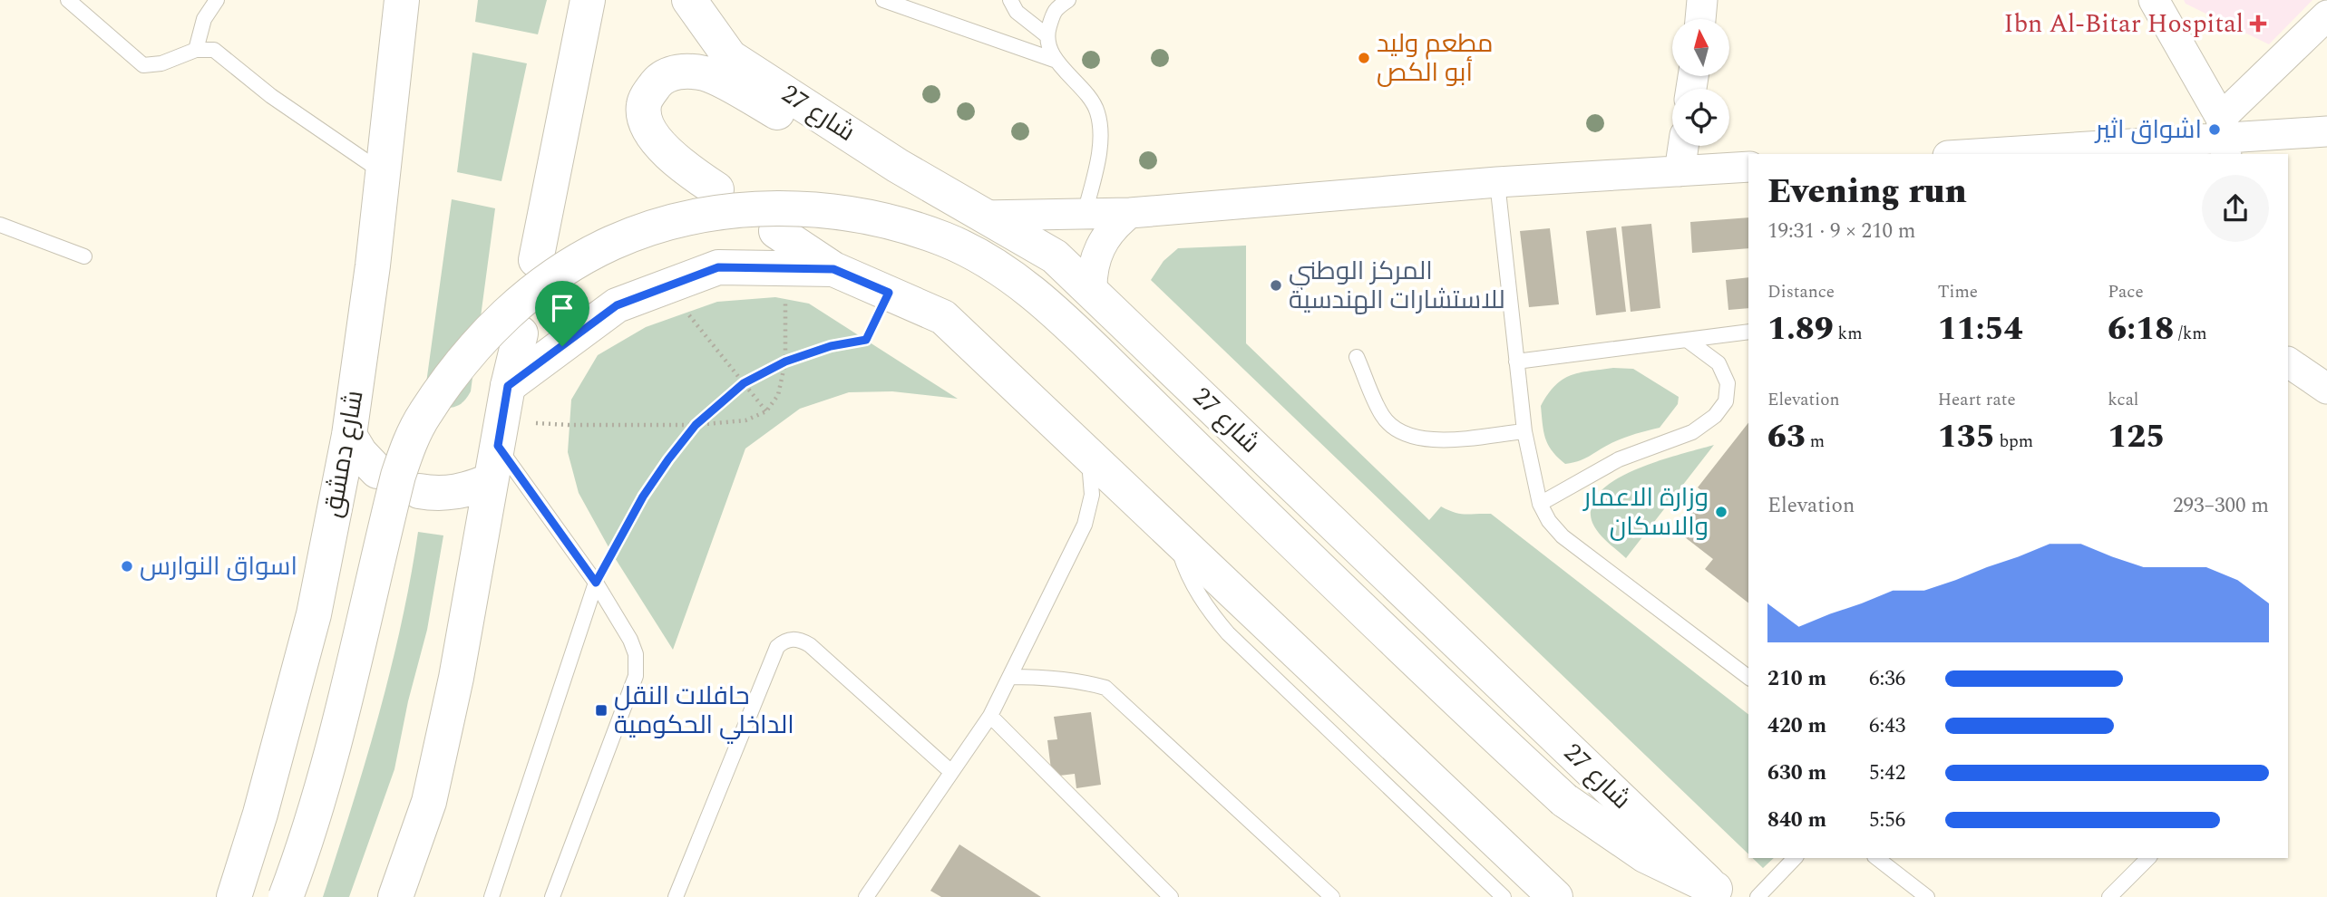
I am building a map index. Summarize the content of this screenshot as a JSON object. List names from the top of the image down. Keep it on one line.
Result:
{"streets":{"main road":["شارع 27","شارع دمشق"]},"places":{"health":["Ibn Al-Bitar Hospital"],"other":["مطعم وليد أبو الكص","اشواق اثير","المركز الوطني للاستشارات الهندسية","وزارة الاعمار والاسكان","اسواق النوارس"],"transit":["حافلات النقل الداخلي الحكومية"]},"north":"top","page":{"heading":["Evening run","19:31 · 9 × 210 m"],"stats":[["Distance","1.89 km"],["Time","11:54"],["Pace","6:18 /km"],["Elevation","63 m"],["Heart rate","135 bpm"],["kcal","125"]],"chart":["Elevation","293–300 m"],"list":[{"name":"210 m","note":"6:36"},{"name":"420 m","note":"6:43"},{"name":"630 m","note":"5:42"},{"name":"840 m","note":"5:56"}]}}
